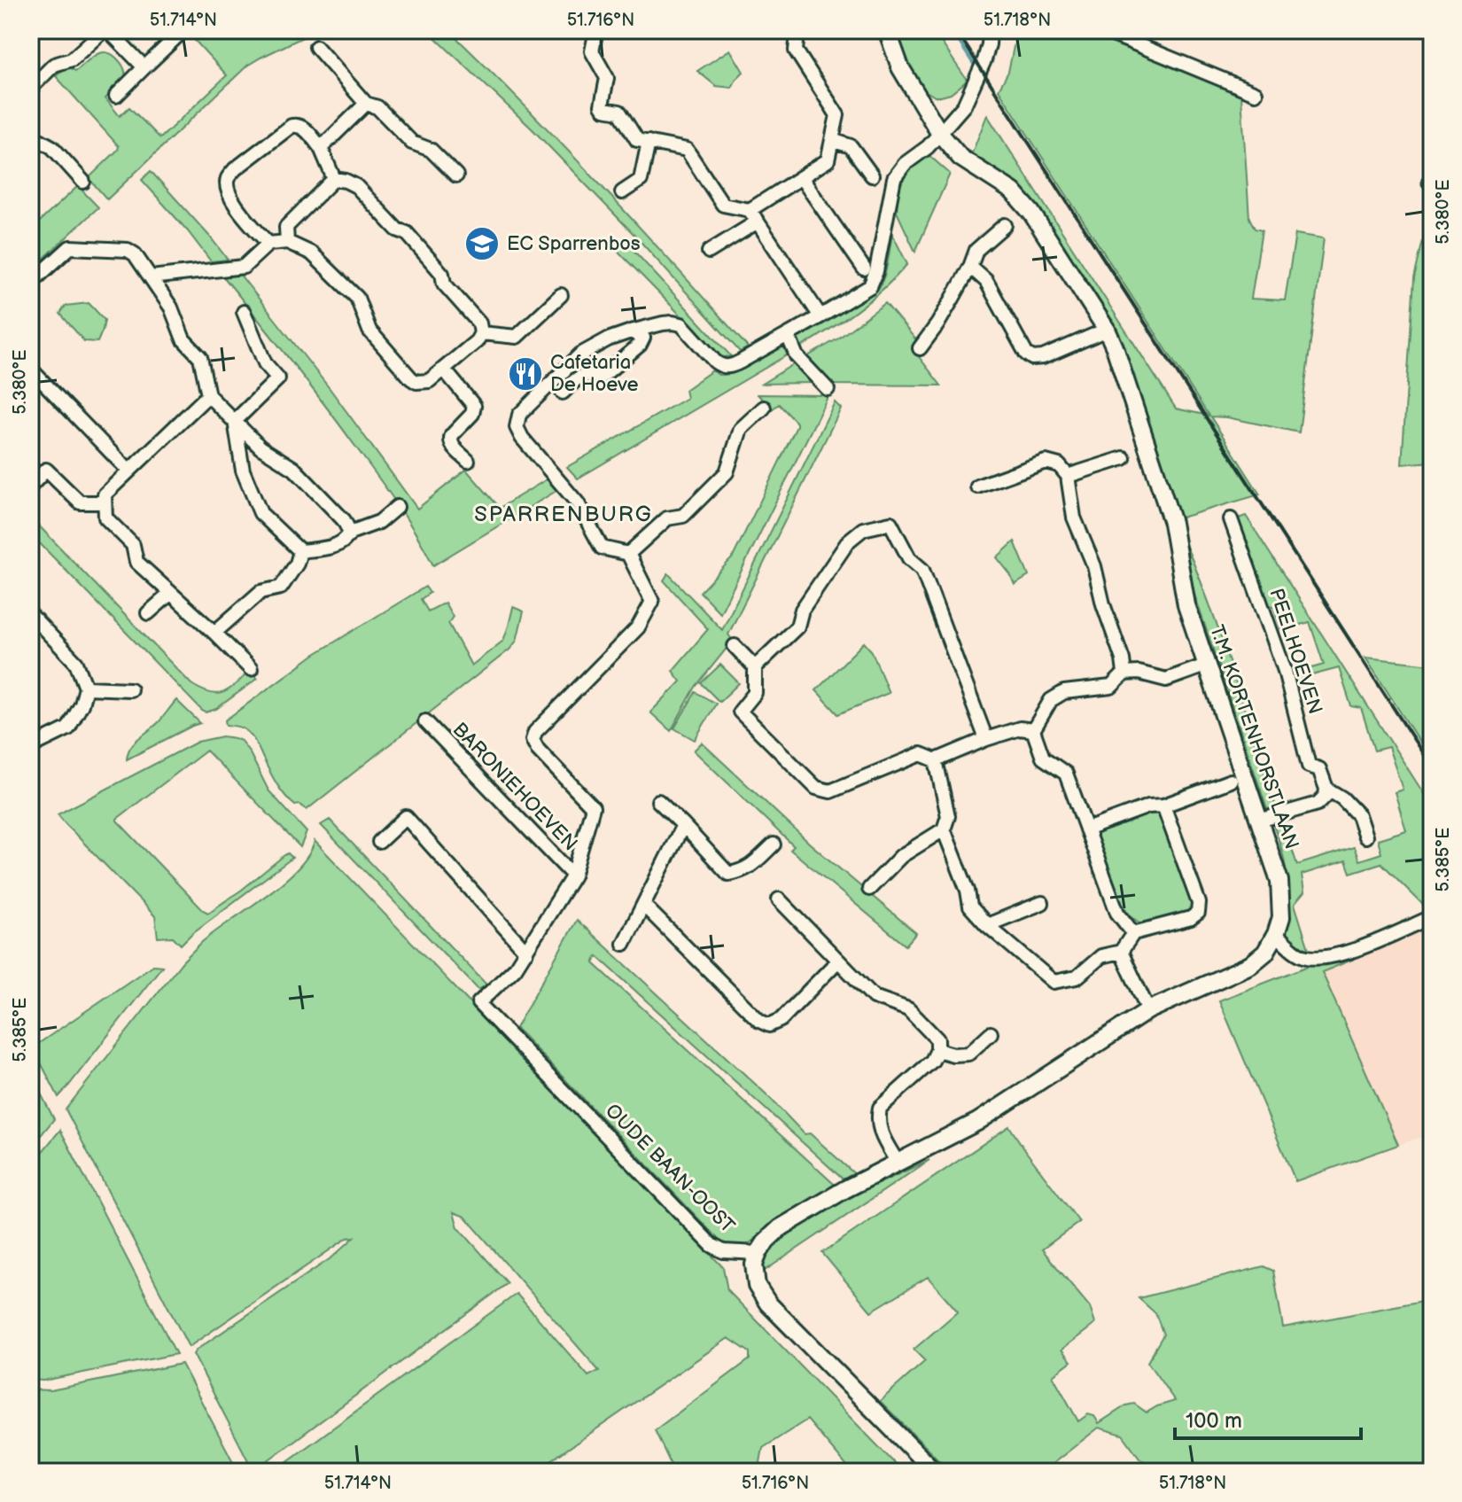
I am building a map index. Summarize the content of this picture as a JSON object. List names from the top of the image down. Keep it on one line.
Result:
{"streets":{"street":["PEELHOEVEN","T.M. KORTENHORSTLAAN","BARONIEHOEVEN","OUDE BAAN-OOST"]},"crossings":[["BARONIEHOEVEN","OUDE BAAN-OOST"]],"districts":["SPARRENBURG"],"places":{"school or university":["EC Sparrenbos"],"restaurant":["Cafetaria De Hoeve"]},"scale_bar":"100 m","coordinates":["51.714°N","51.716°N","51.718°N","5.380°E","5.385°E"]}
